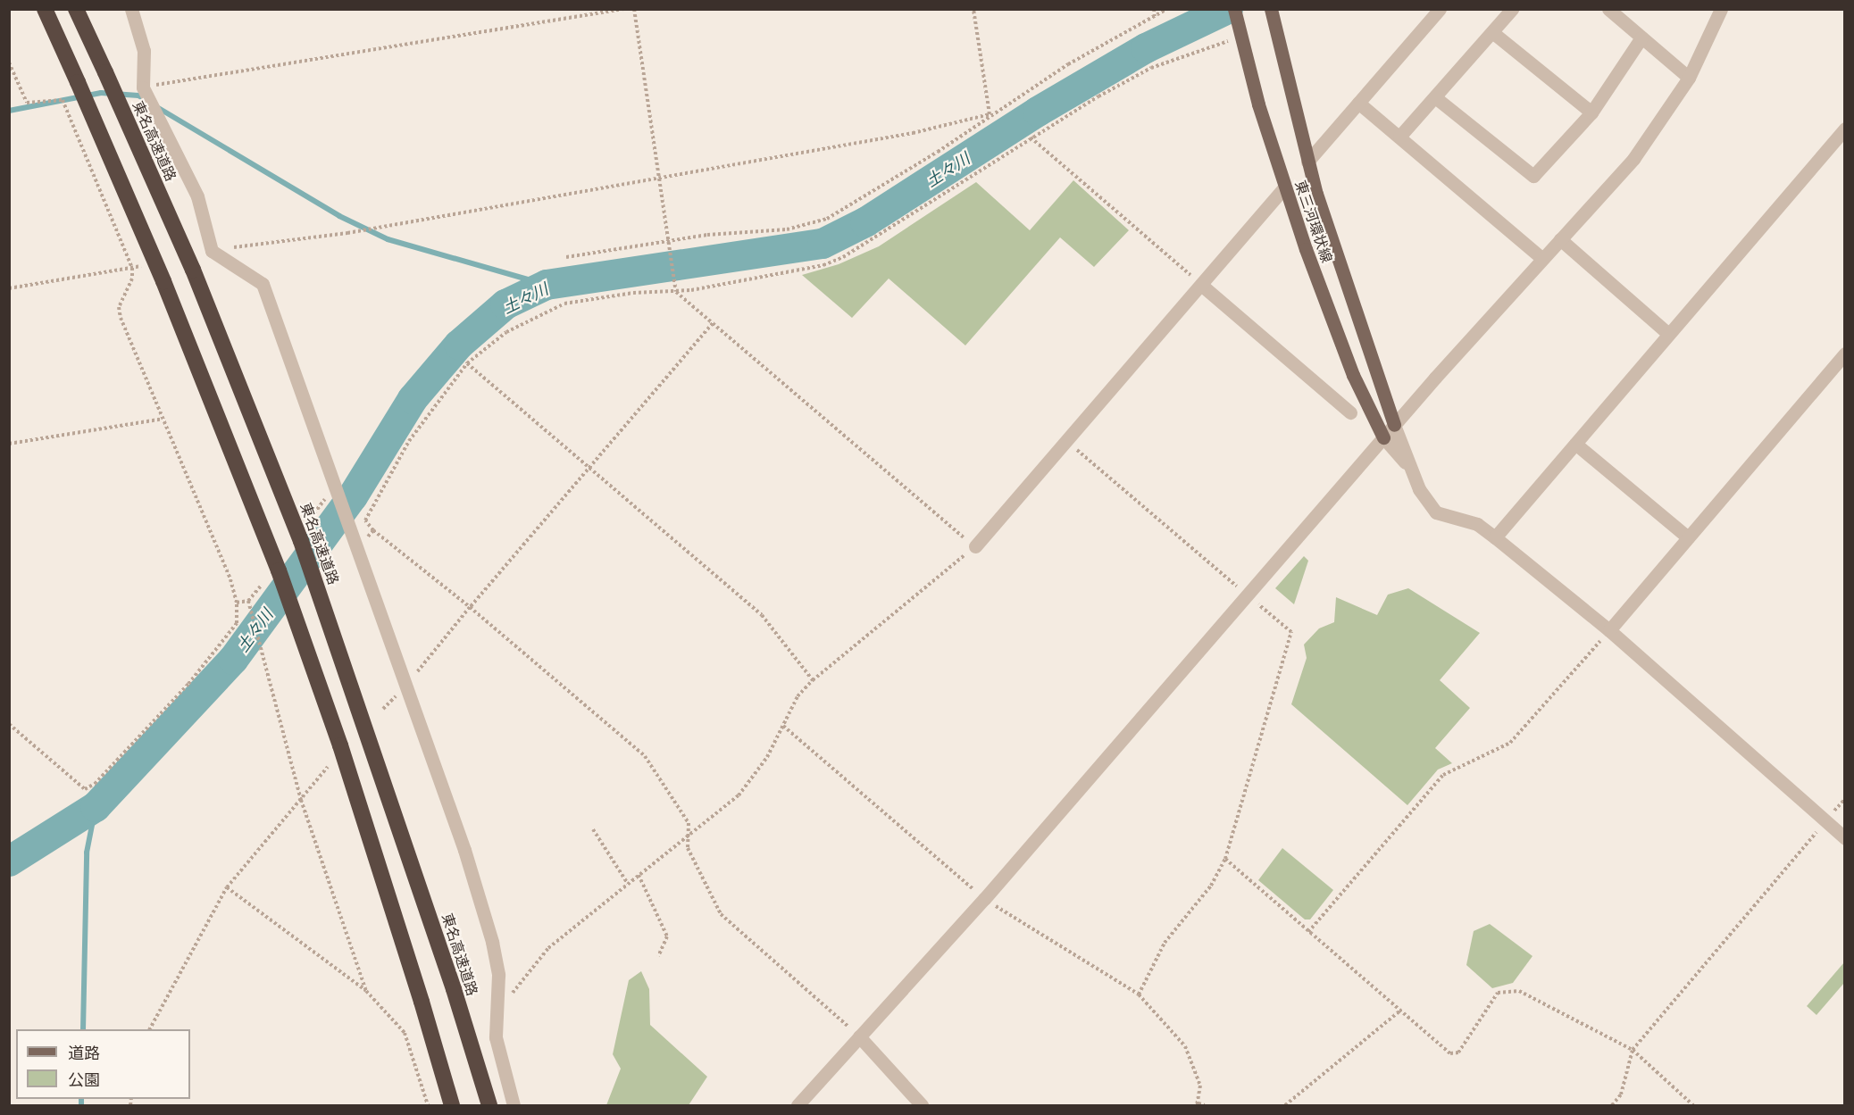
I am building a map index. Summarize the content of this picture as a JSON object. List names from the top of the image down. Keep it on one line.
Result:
{"streets":{"highway":["東名高速道路"],"main road":["東三河環状線"]},"water":["土々川"],"legend":["道路","公園"]}
